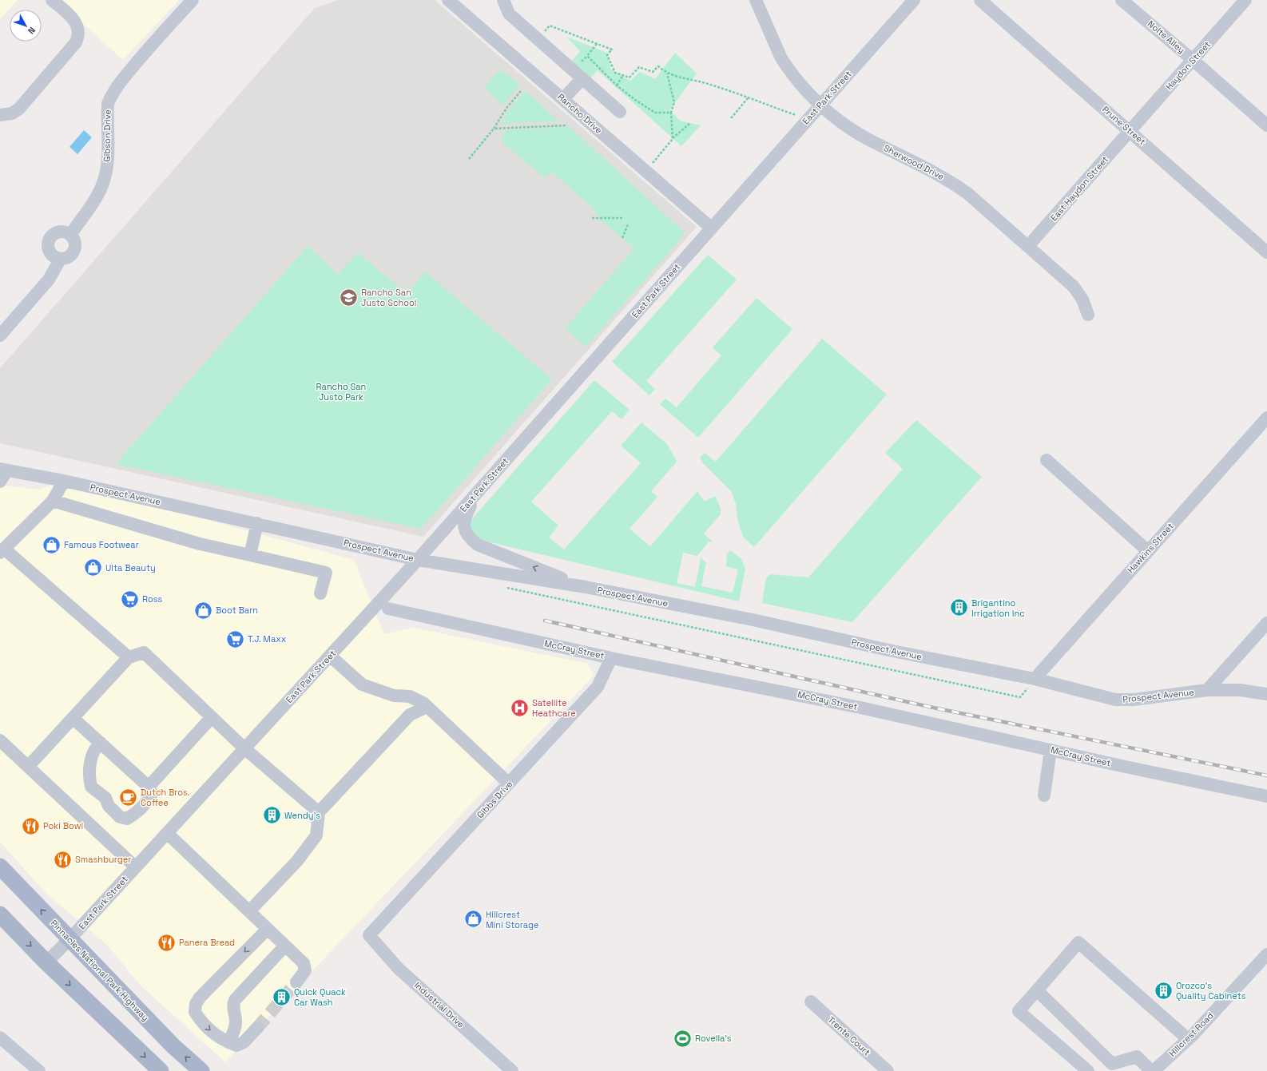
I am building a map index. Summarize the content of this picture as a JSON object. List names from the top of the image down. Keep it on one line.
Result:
{"streets":{"main road":["Pinnacles National Park Highway"],"street":["Nolte Alley","Haydon Street","East Park Street","Rancho Drive","Prune Street","Gibson Drive","Sherwood Drive","East Haydon Street","Prospect Avenue","Hawkins Street","McCray Street","Gibbs Drive","Industrial Drive","Hillcrest Road","Trente Court"]},"crossings":[["Nolte Alley","Haydon Street"],["Haydon Street","Prune Street"],["Haydon Street","East Haydon Street"],["East Park Street","Rancho Drive"],["East Park Street","Sherwood Drive"],["East Park Street","Prospect Avenue"],["East Park Street","Pinnacles National Park Highway"],["Prune Street","East Haydon Street"],["Sherwood Drive","East Haydon Street"],["Prospect Avenue","Hawkins Street"],["McCray Street","Gibbs Drive"],["Gibbs Drive","Industrial Drive"]],"parks":["Rancho San Justo Park"],"places":{"school or university":["Rancho San Justo School"],"shop":["Famous Footwear","Ulta Beauty","Boot Barn","Hillcrest Mini Storage"],"supermarket":["Ross","T.J. Maxx"],"building":["Brigantino Irrigation Inc","Wendy's","Orozco's Quality Cabinets","Quick Quack Car Wash"],"hospital":["Satellite Heathcare"],"cafe":["Dutch Bros. Coffee"],"restaurant":["Poki Bowl","Smashburger","Panera Bread"],"sports":["Rovella's"]},"north":"bottom right"}
